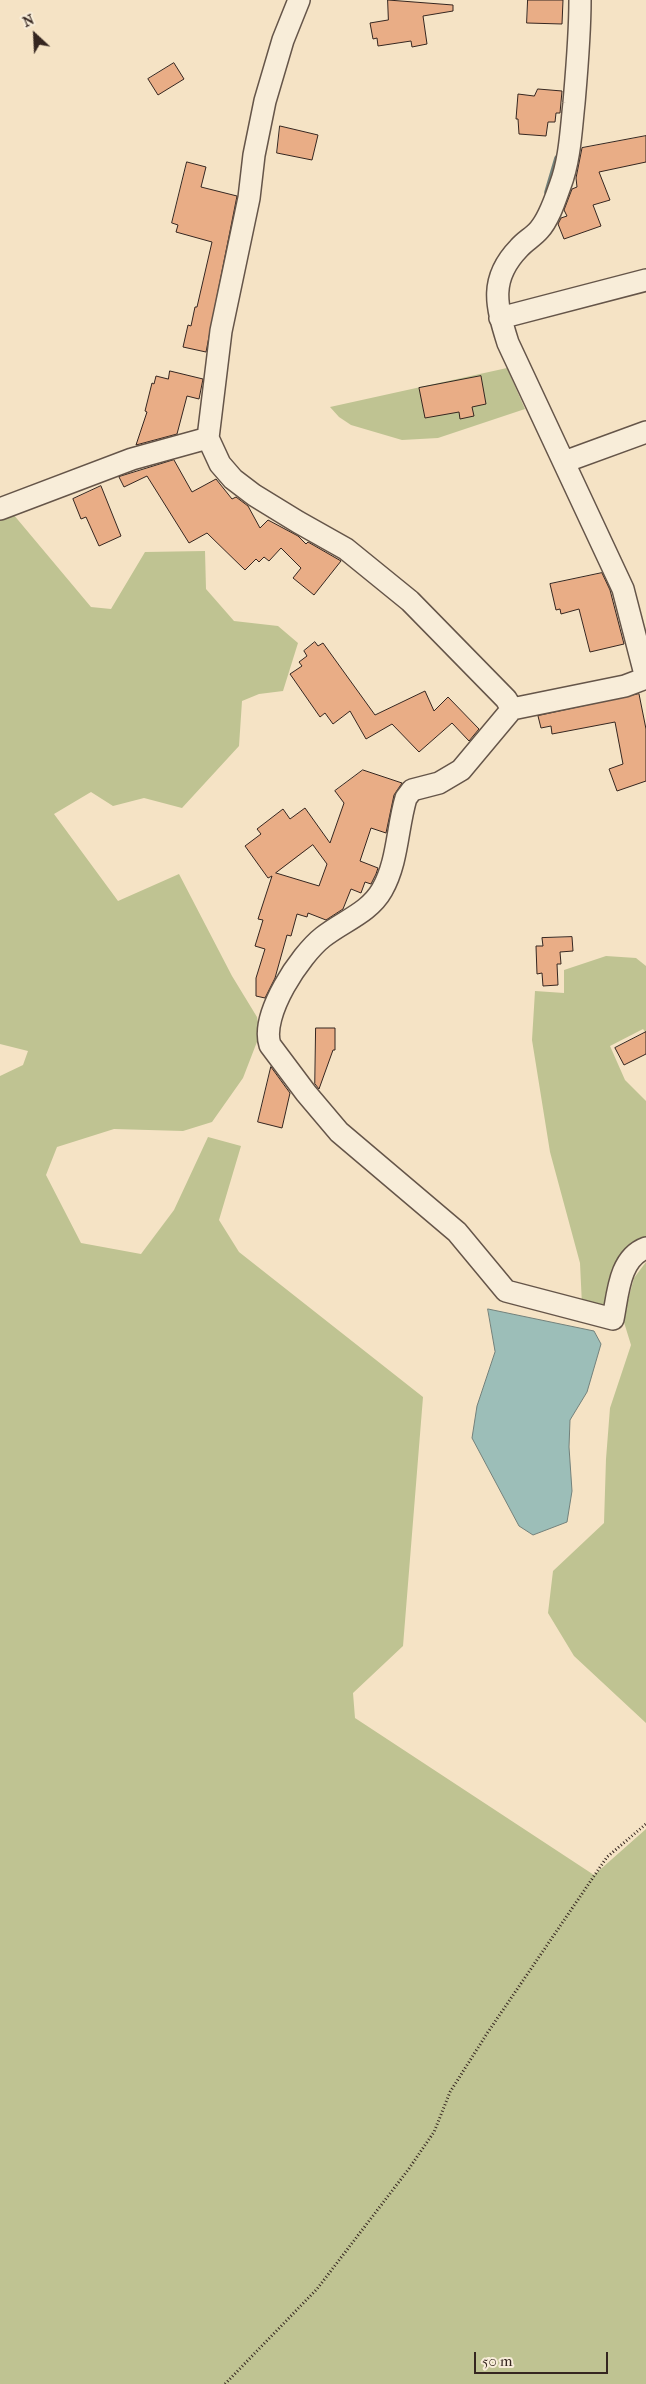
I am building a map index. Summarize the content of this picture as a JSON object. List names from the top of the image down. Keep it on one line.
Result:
{"scale_bar":"50 m","north":"top left"}
